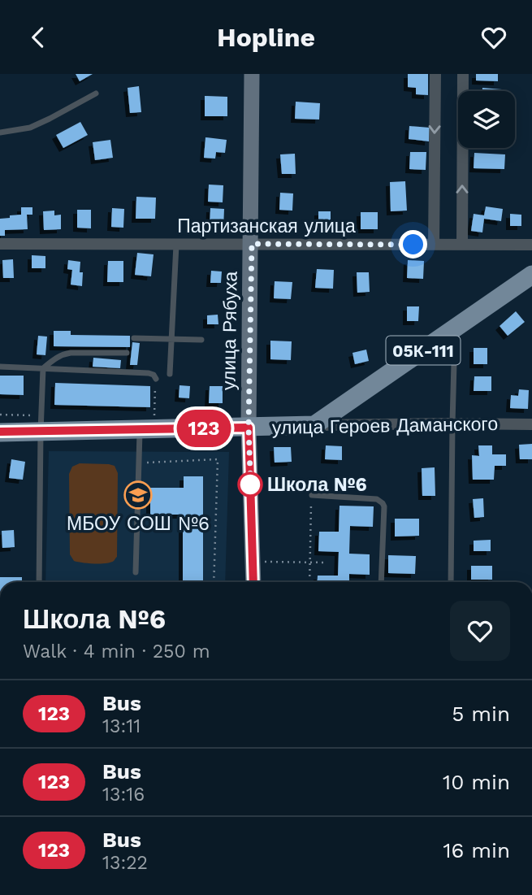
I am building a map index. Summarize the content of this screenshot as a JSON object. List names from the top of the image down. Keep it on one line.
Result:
{"streets":{"main road":["улица Рябуха","05К-111","улица Героев Даманского"],"street":["Партизанская улица"]},"crossings":[["Партизанская улица","улица Рябуха"],["улица Рябуха","улица Героев Даманского"],["05К-111","улица Героев Даманского"]],"places":{"other":["Школа №6"],"school or university":["МБОУ СОШ №6"]},"lines":["bus line 123"],"page":{"header":"Hopline","on_map":"123","heading":["Школа №6","Walk · 4 min · 250 m"],"list":[{"mark":"123","name":"Bus","note":"13:11","value":"5 min"},{"mark":"123","name":"Bus","note":"13:16","value":"10 min"},{"mark":"123","name":"Bus","note":"13:22","value":"16 min"}]}}
